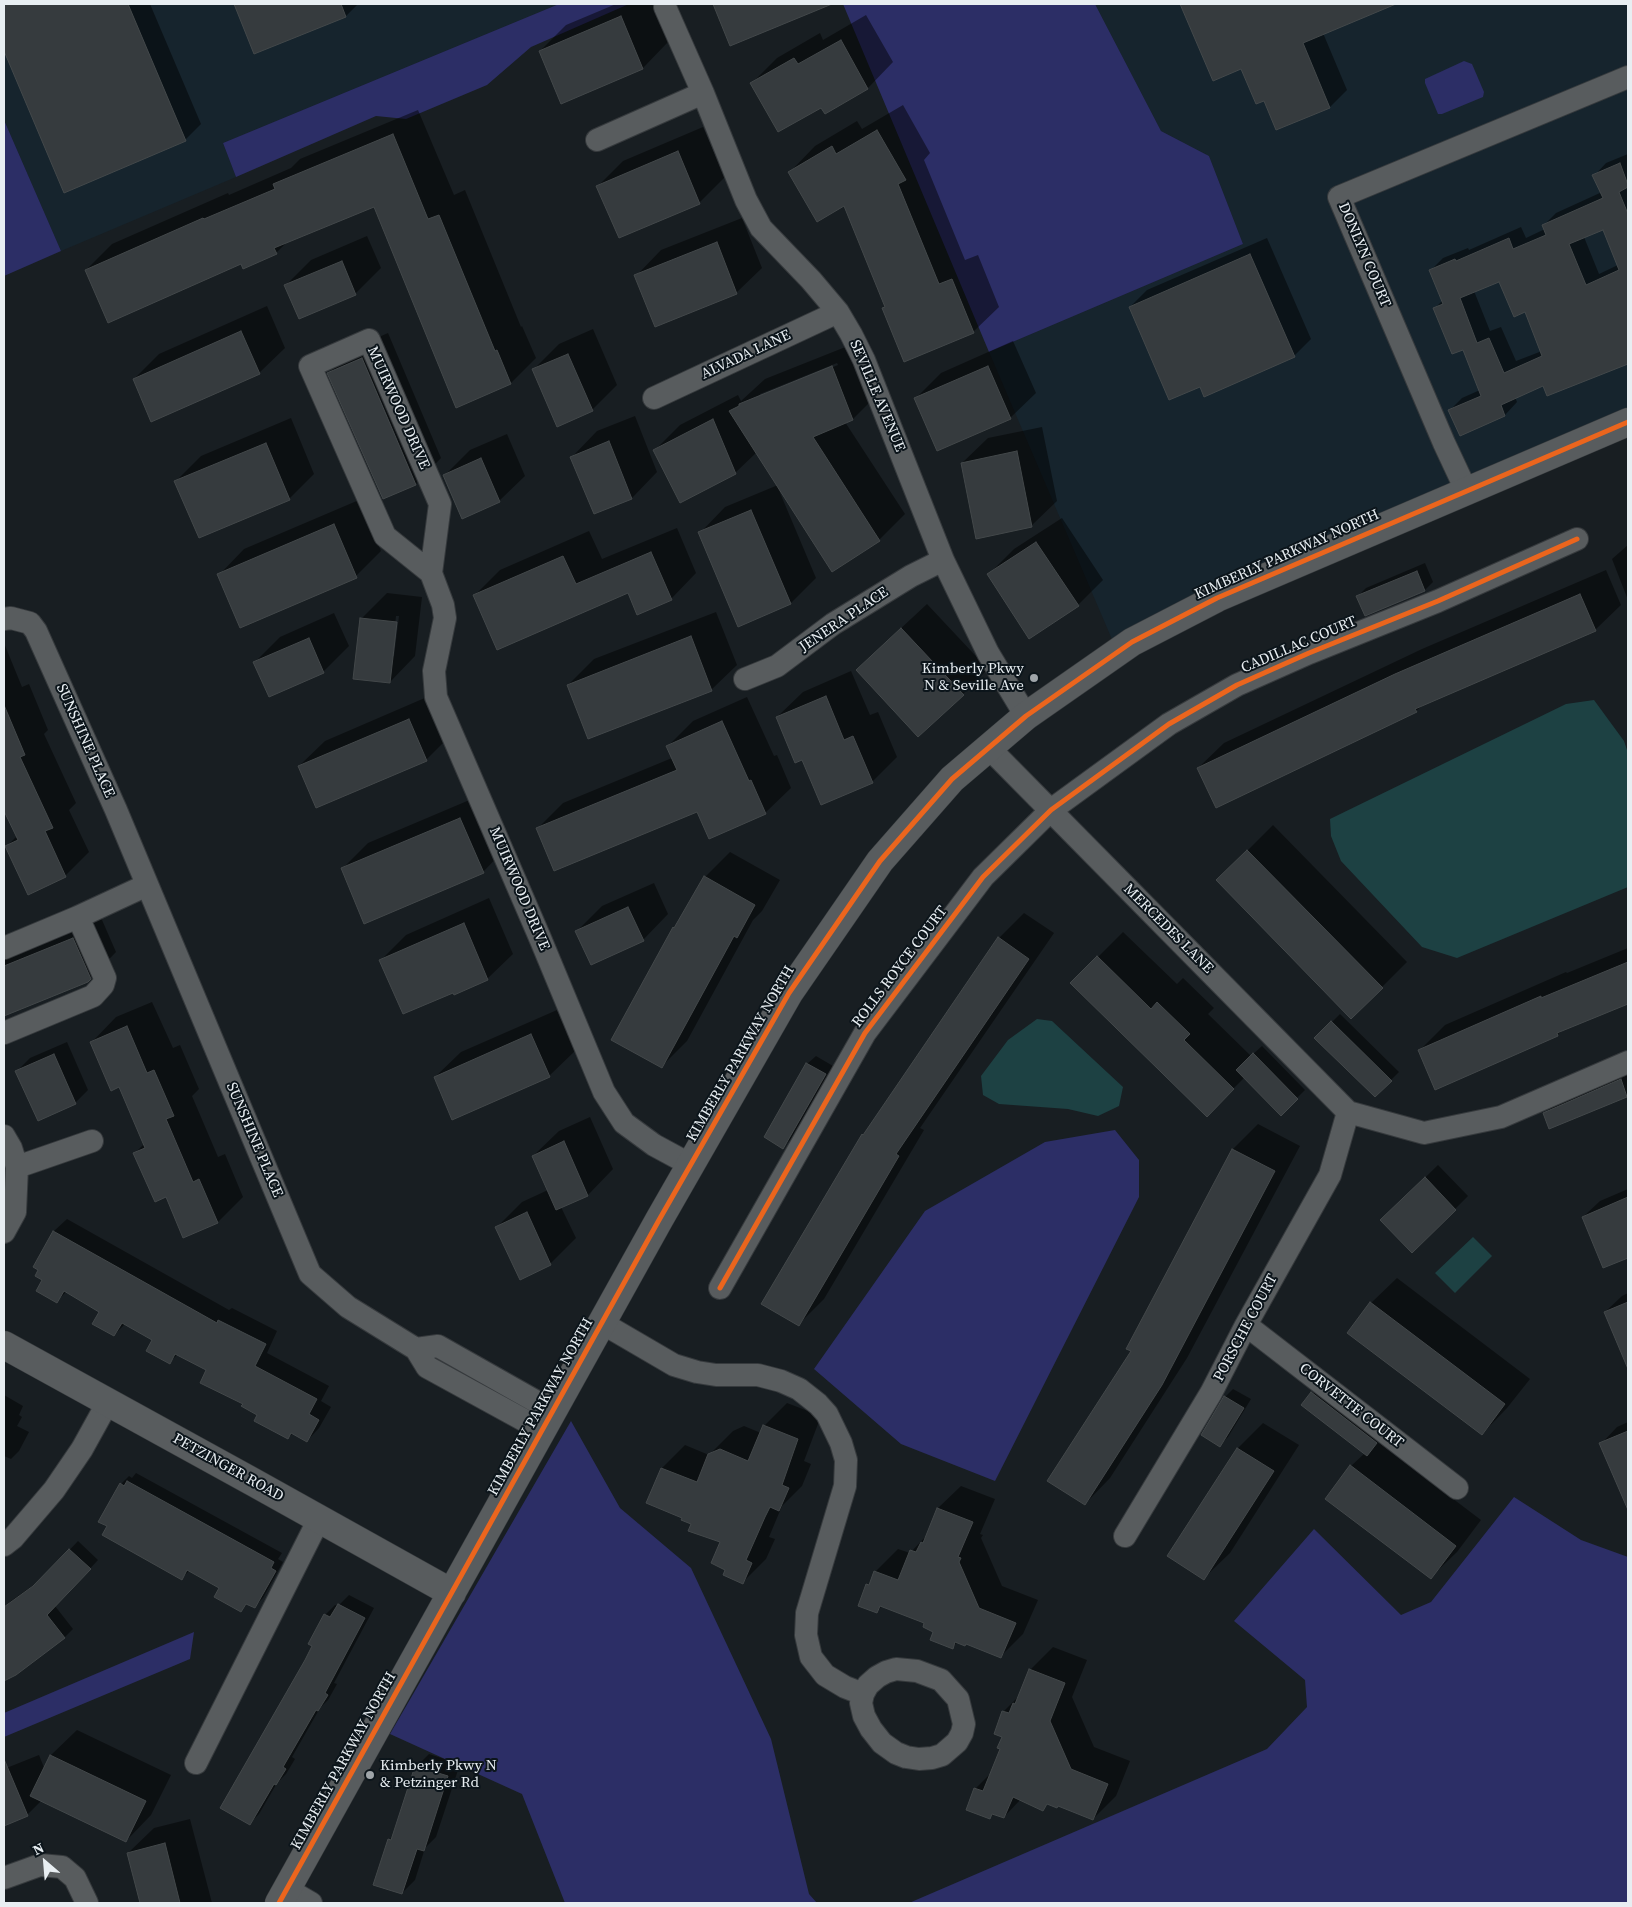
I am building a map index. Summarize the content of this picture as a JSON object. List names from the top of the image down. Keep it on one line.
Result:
{"streets":{"street":["DONLYN COURT","ALVADA LANE","SEVILLE AVENUE","MUIRWOOD DRIVE","KIMBERLY PARKWAY NORTH","JENERA PLACE","CADILLAC COURT","SUNSHINE PLACE","MERCEDES LANE","ROLLS ROYCE COURT","PORSCHE COURT","CORVETTE COURT","PETZINGER ROAD"]},"crossings":[["DONLYN COURT","KIMBERLY PARKWAY NORTH"],["ALVADA LANE","SEVILLE AVENUE"],["SEVILLE AVENUE","KIMBERLY PARKWAY NORTH"],["SEVILLE AVENUE","JENERA PLACE"],["MUIRWOOD DRIVE","KIMBERLY PARKWAY NORTH"],["KIMBERLY PARKWAY NORTH","SUNSHINE PLACE"],["KIMBERLY PARKWAY NORTH","MERCEDES LANE"],["KIMBERLY PARKWAY NORTH","PETZINGER ROAD"],["CADILLAC COURT","MERCEDES LANE"],["CADILLAC COURT","ROLLS ROYCE COURT"],["MERCEDES LANE","ROLLS ROYCE COURT"],["MERCEDES LANE","PORSCHE COURT"],["PORSCHE COURT","CORVETTE COURT"]],"places":["Kimberly Pkwy N & Seville Ave","Kimberly Pkwy N & Petzinger Rd"],"north":"top left"}
